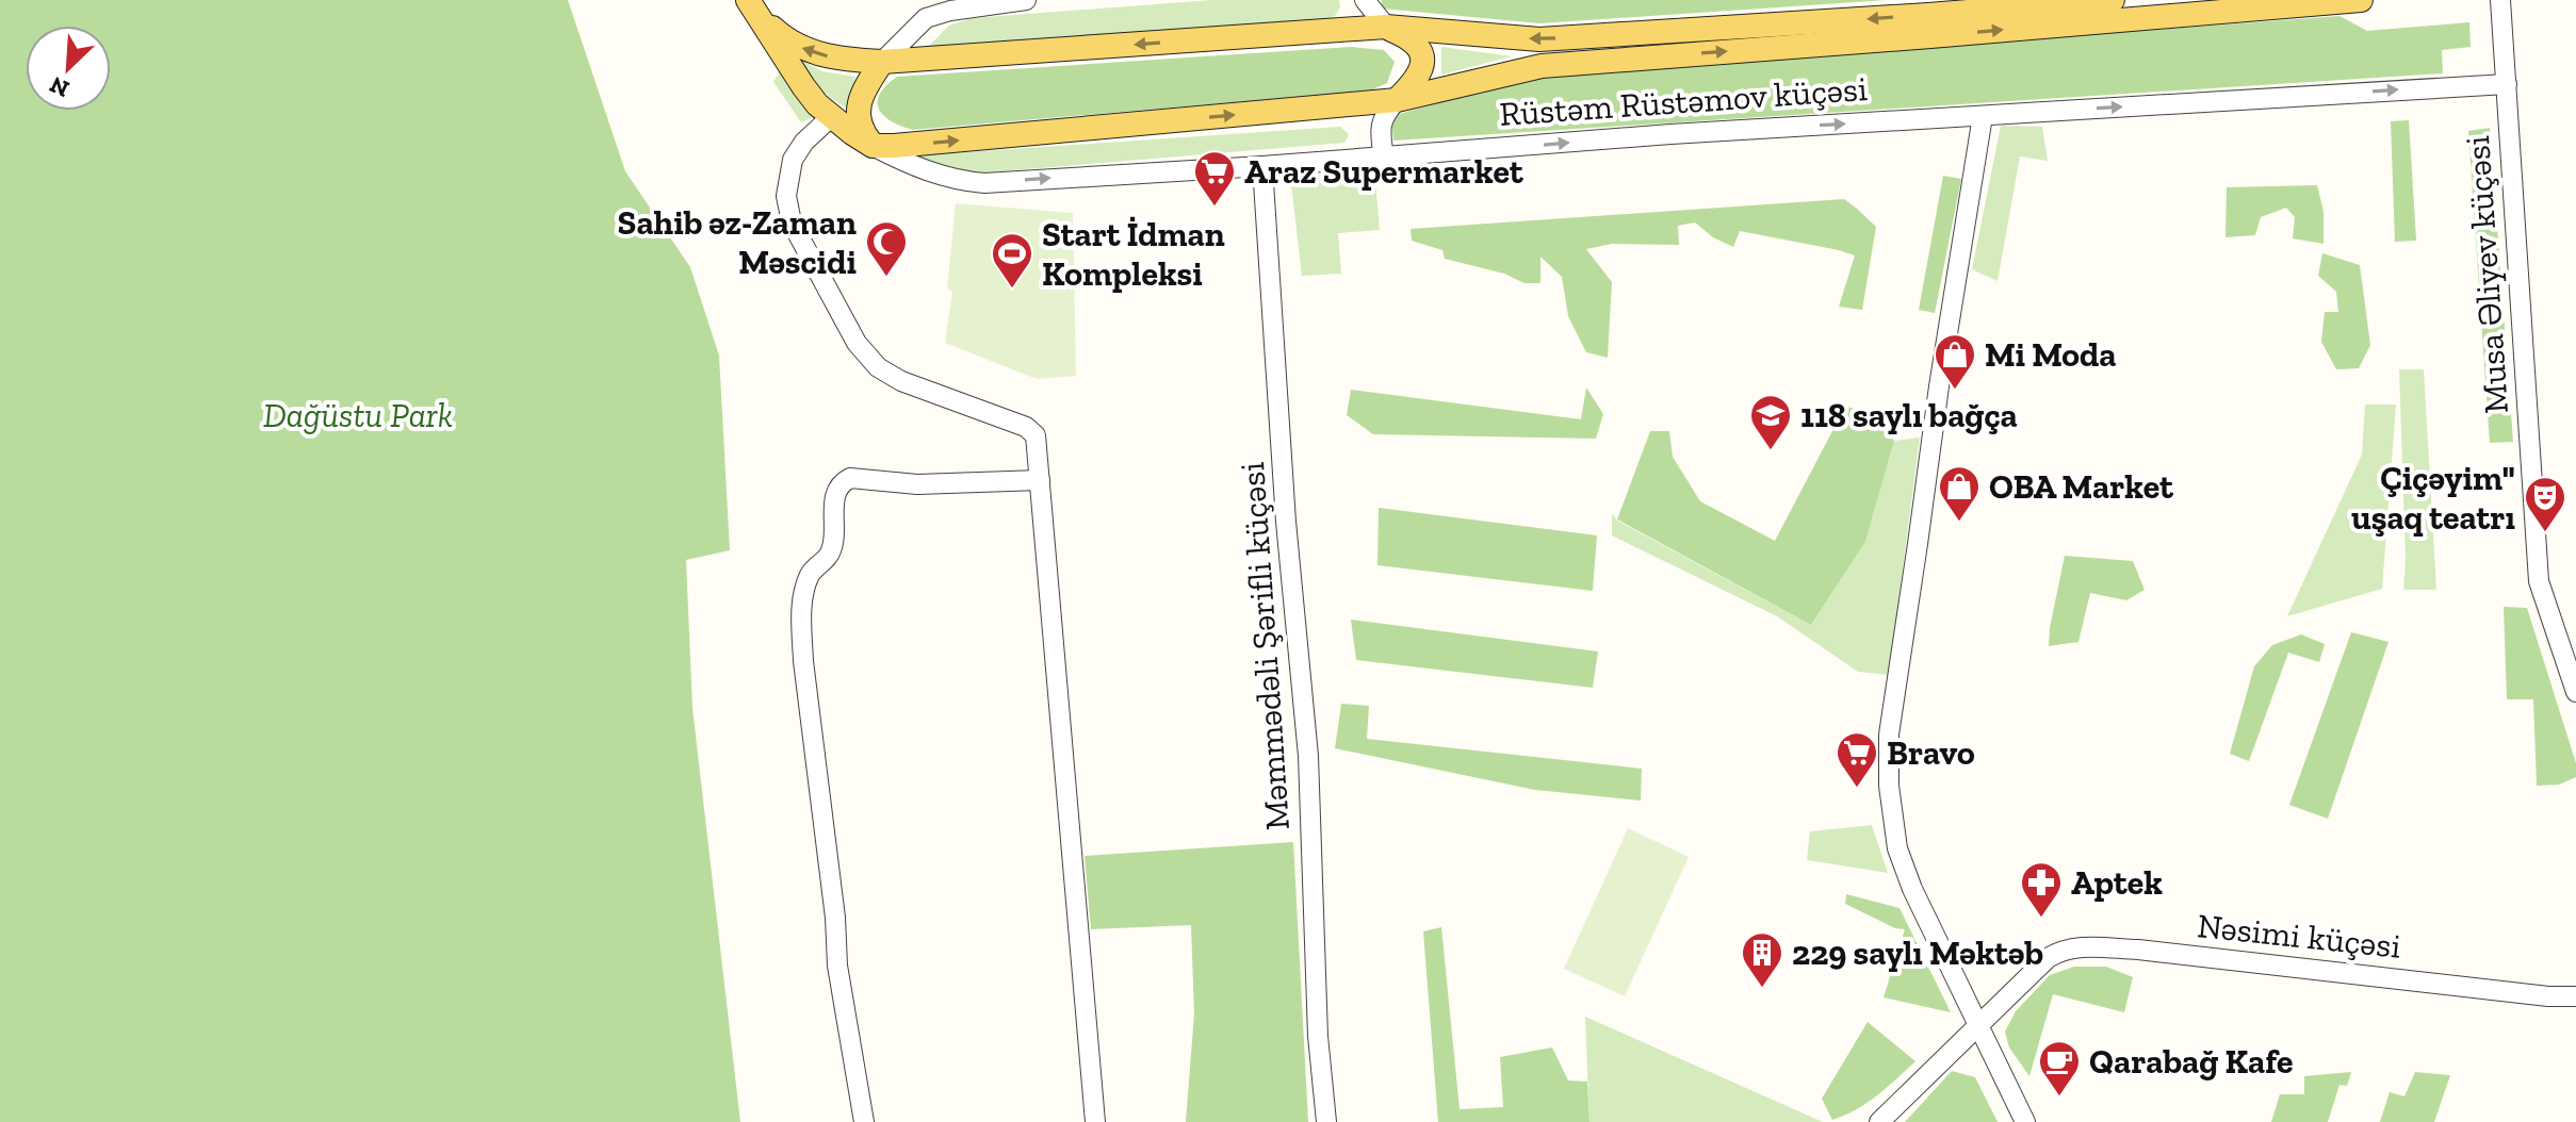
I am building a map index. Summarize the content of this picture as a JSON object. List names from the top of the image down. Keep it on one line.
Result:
{"streets":{"main road":["Rüstəm Rüstəmov küçəsi"],"street":["Musa Əliyev küçəsi","Məmmədəli Şərifli küçəsi","Nəsimi küçəsi"]},"crossings":[["Rüstəm Rüstəmov küçəsi","Musa Əliyev küçəsi"],["Rüstəm Rüstəmov küçəsi","Məmmədəli Şərifli küçəsi"]],"parks":["Dağüstu Park"],"places":{"supermarket":["Araz Supermarket","Bravo"],"mosque":["Sahib əz-Zaman Məscidi"],"sports":["Start İdman Kompleksi"],"shop":["Mi Moda","OBA Market"],"school or university":["118 saylı bağça"],"theatre":["Çiçəyim\" uşaq teatrı"],"pharmacy":["Aptek"],"building":["229 saylı Məktəb"],"cafe":["Qarabağ Kafe"]},"north":"bottom left"}
